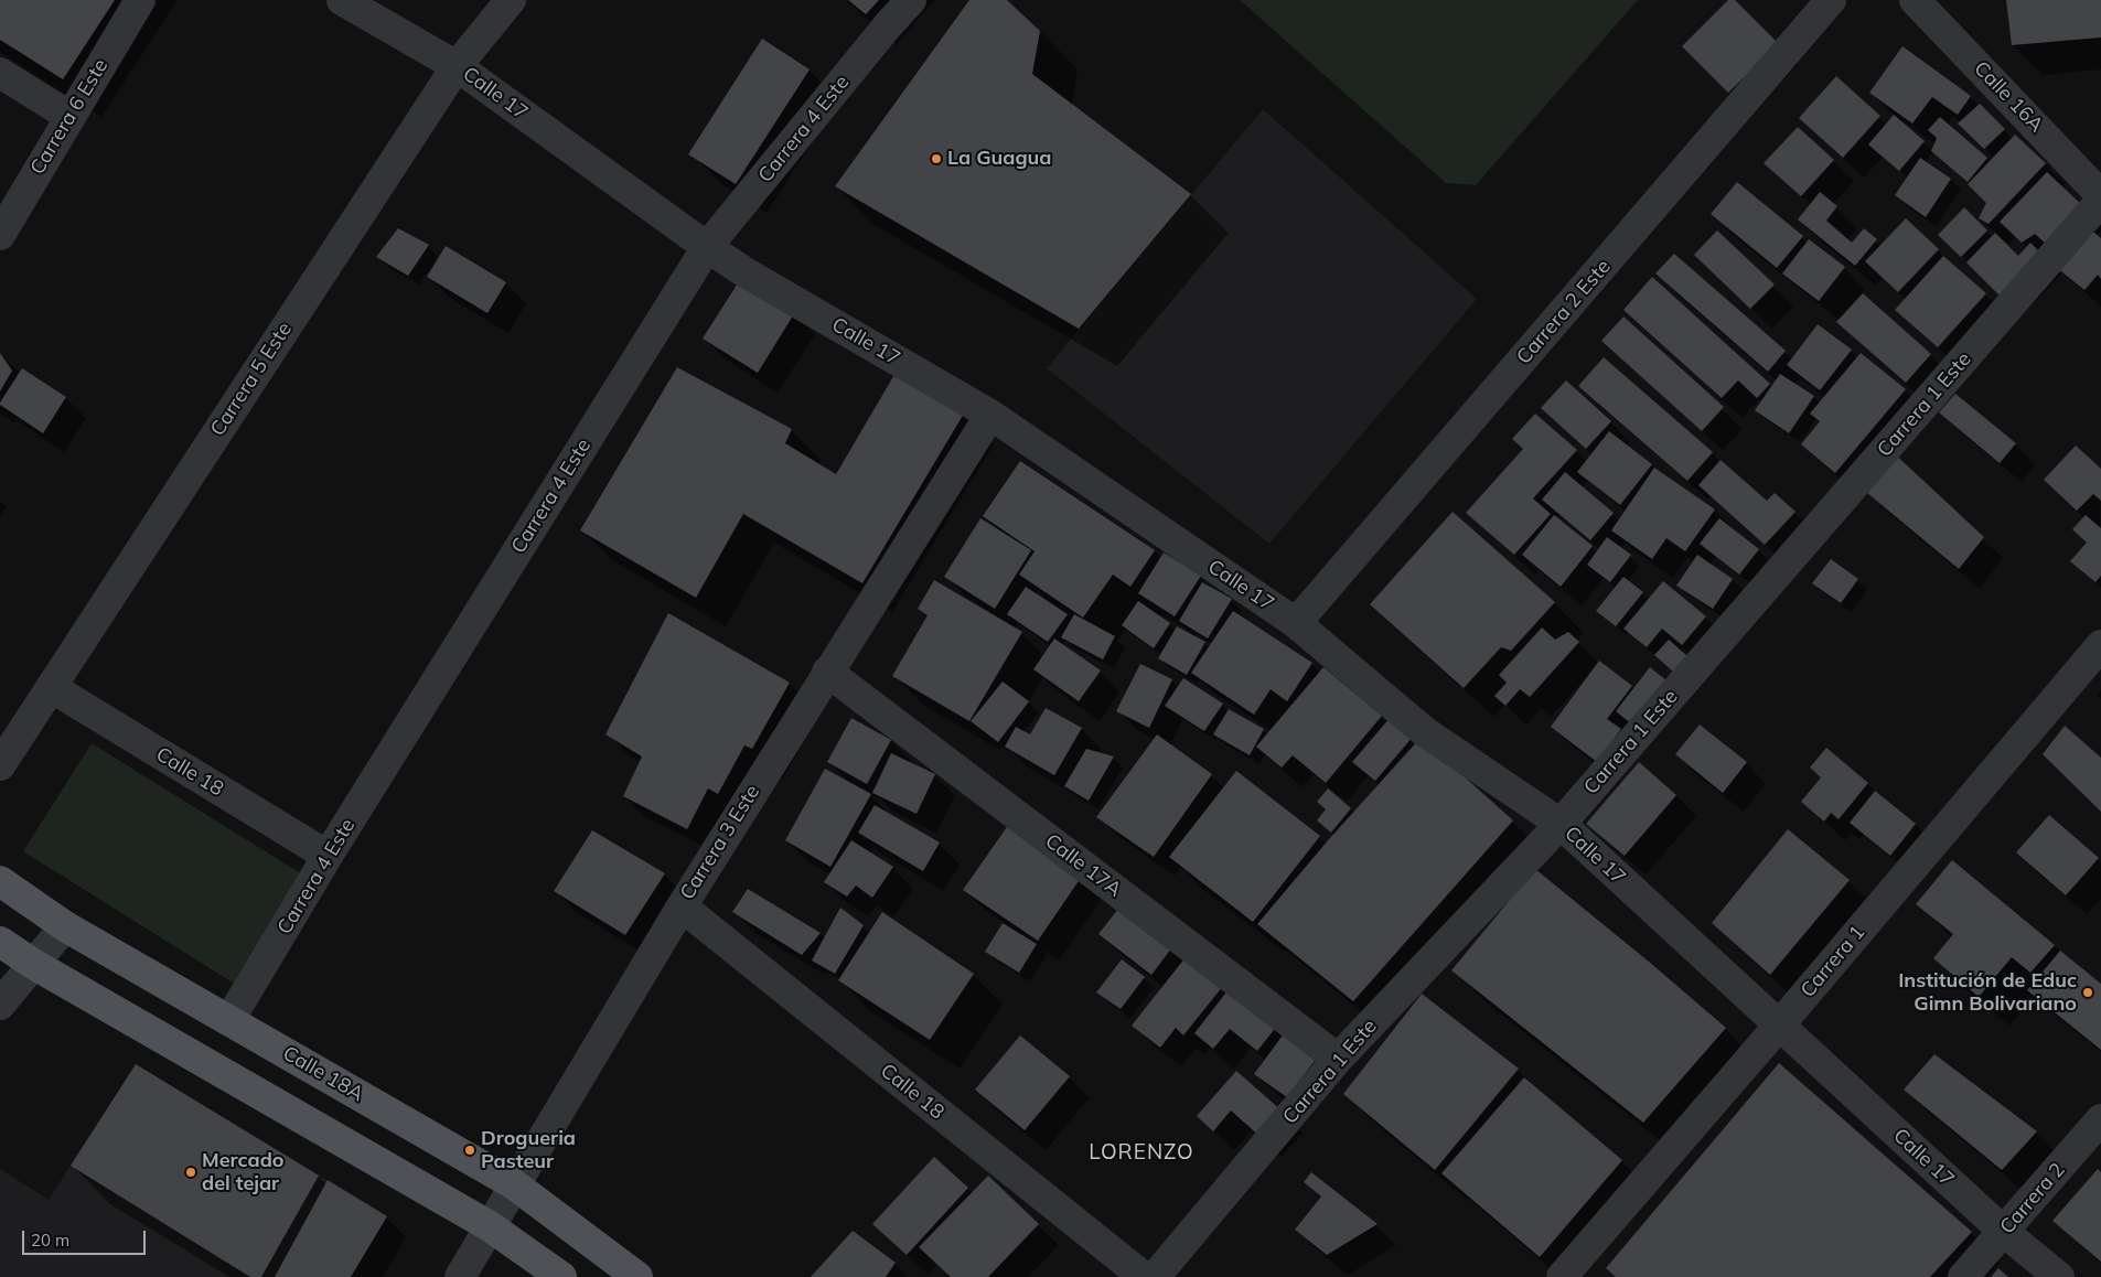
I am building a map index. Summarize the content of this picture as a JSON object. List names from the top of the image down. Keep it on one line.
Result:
{"streets":{"main road":["Calle 18A"],"street":["Calle 17","Calle 16A","Carrera 6 Este","Carrera 4 Este","Carrera 2 Este","Carrera 5 Este","Carrera 1 Este","Calle 18","Carrera 3 Este","Calle 17A","Carrera 1","Carrera 2"]},"crossings":[["Calle 17","Carrera 4 Este"],["Calle 17","Carrera 2 Este"],["Calle 17","Carrera 5 Este"],["Calle 17","Carrera 1 Este"],["Calle 17","Carrera 3 Este"],["Calle 17","Carrera 1"],["Calle 17","Carrera 2"],["Carrera 4 Este","Calle 18"],["Carrera 4 Este","Calle 18A"],["Carrera 5 Este","Calle 18"],["Carrera 1 Este","Calle 17A"],["Calle 18","Carrera 3 Este"],["Carrera 3 Este","Calle 17A"],["Carrera 3 Este","Calle 18A"]],"districts":["LORENZO"],"places":["La Guagua","Institución de Educ Gimn Bolivariano","Drogueria Pasteur","Mercado del tejar"],"scale_bar":"20 m"}
